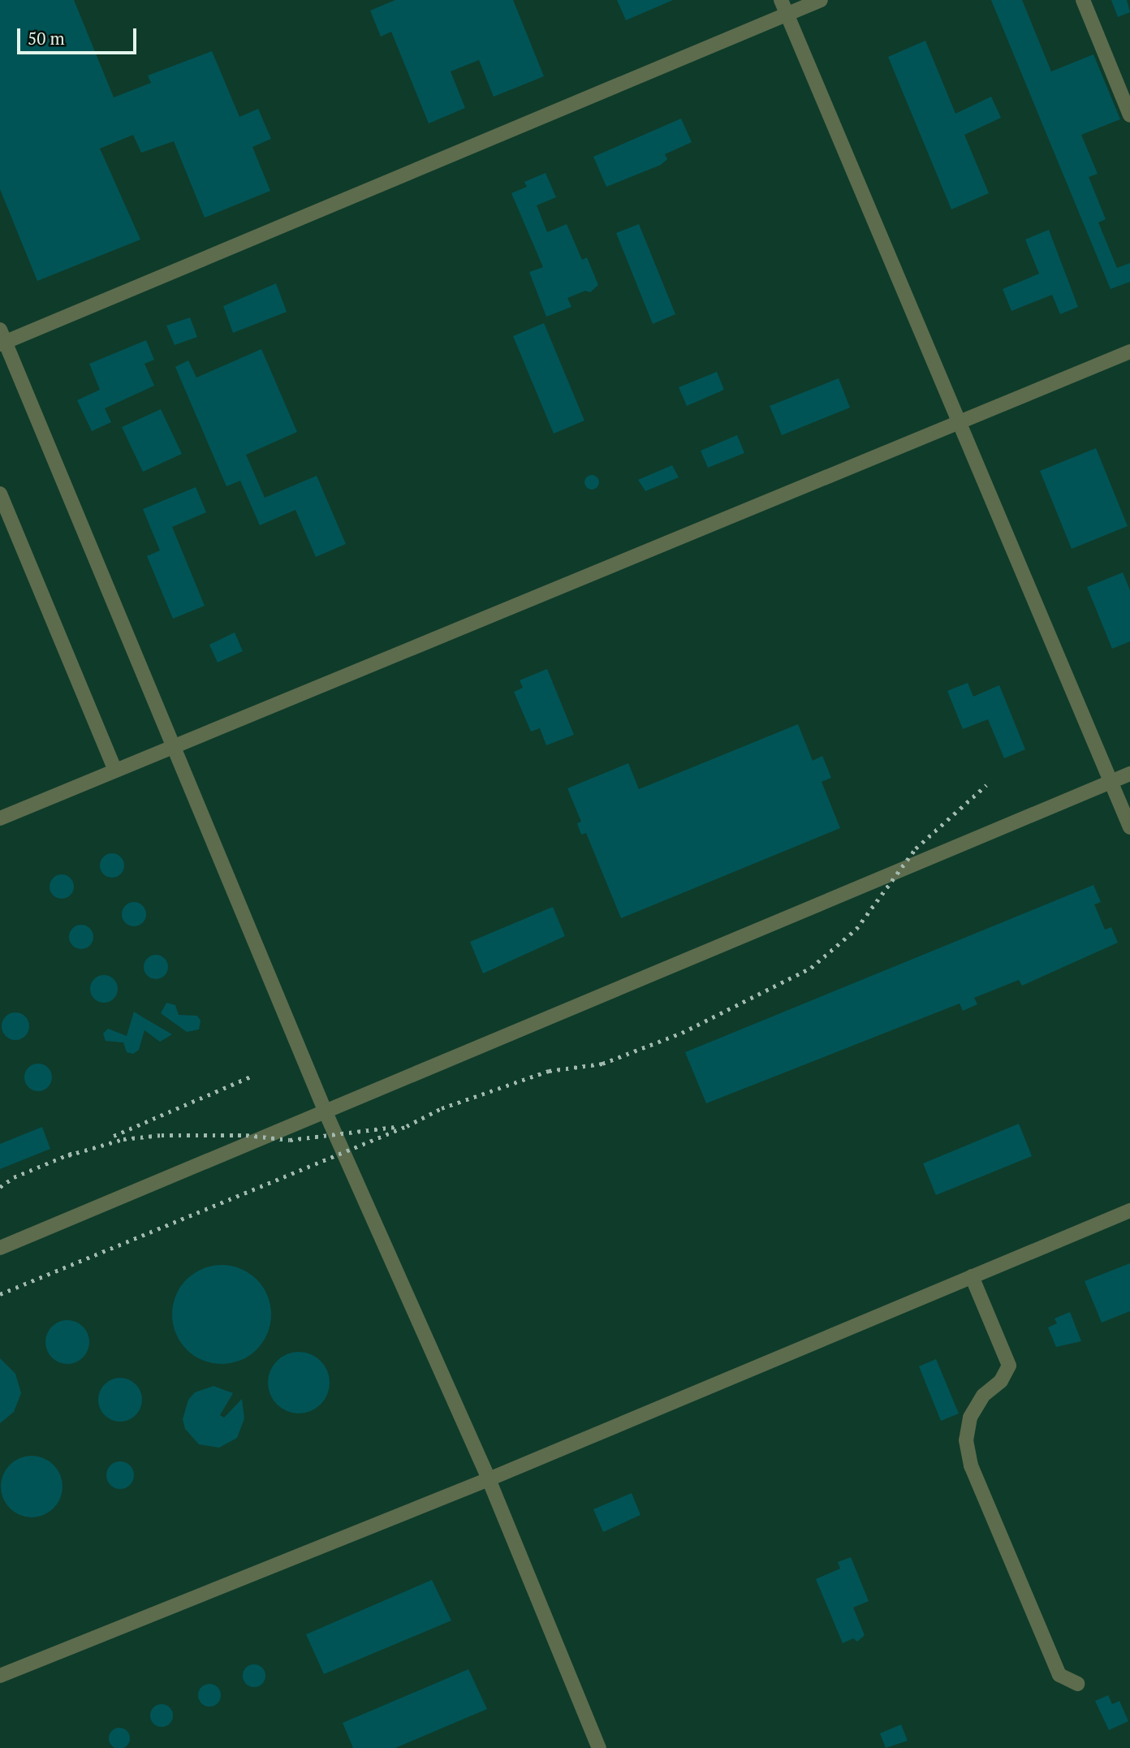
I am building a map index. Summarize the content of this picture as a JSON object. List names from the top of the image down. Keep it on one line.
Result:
{"scale_bar":"50 m"}
